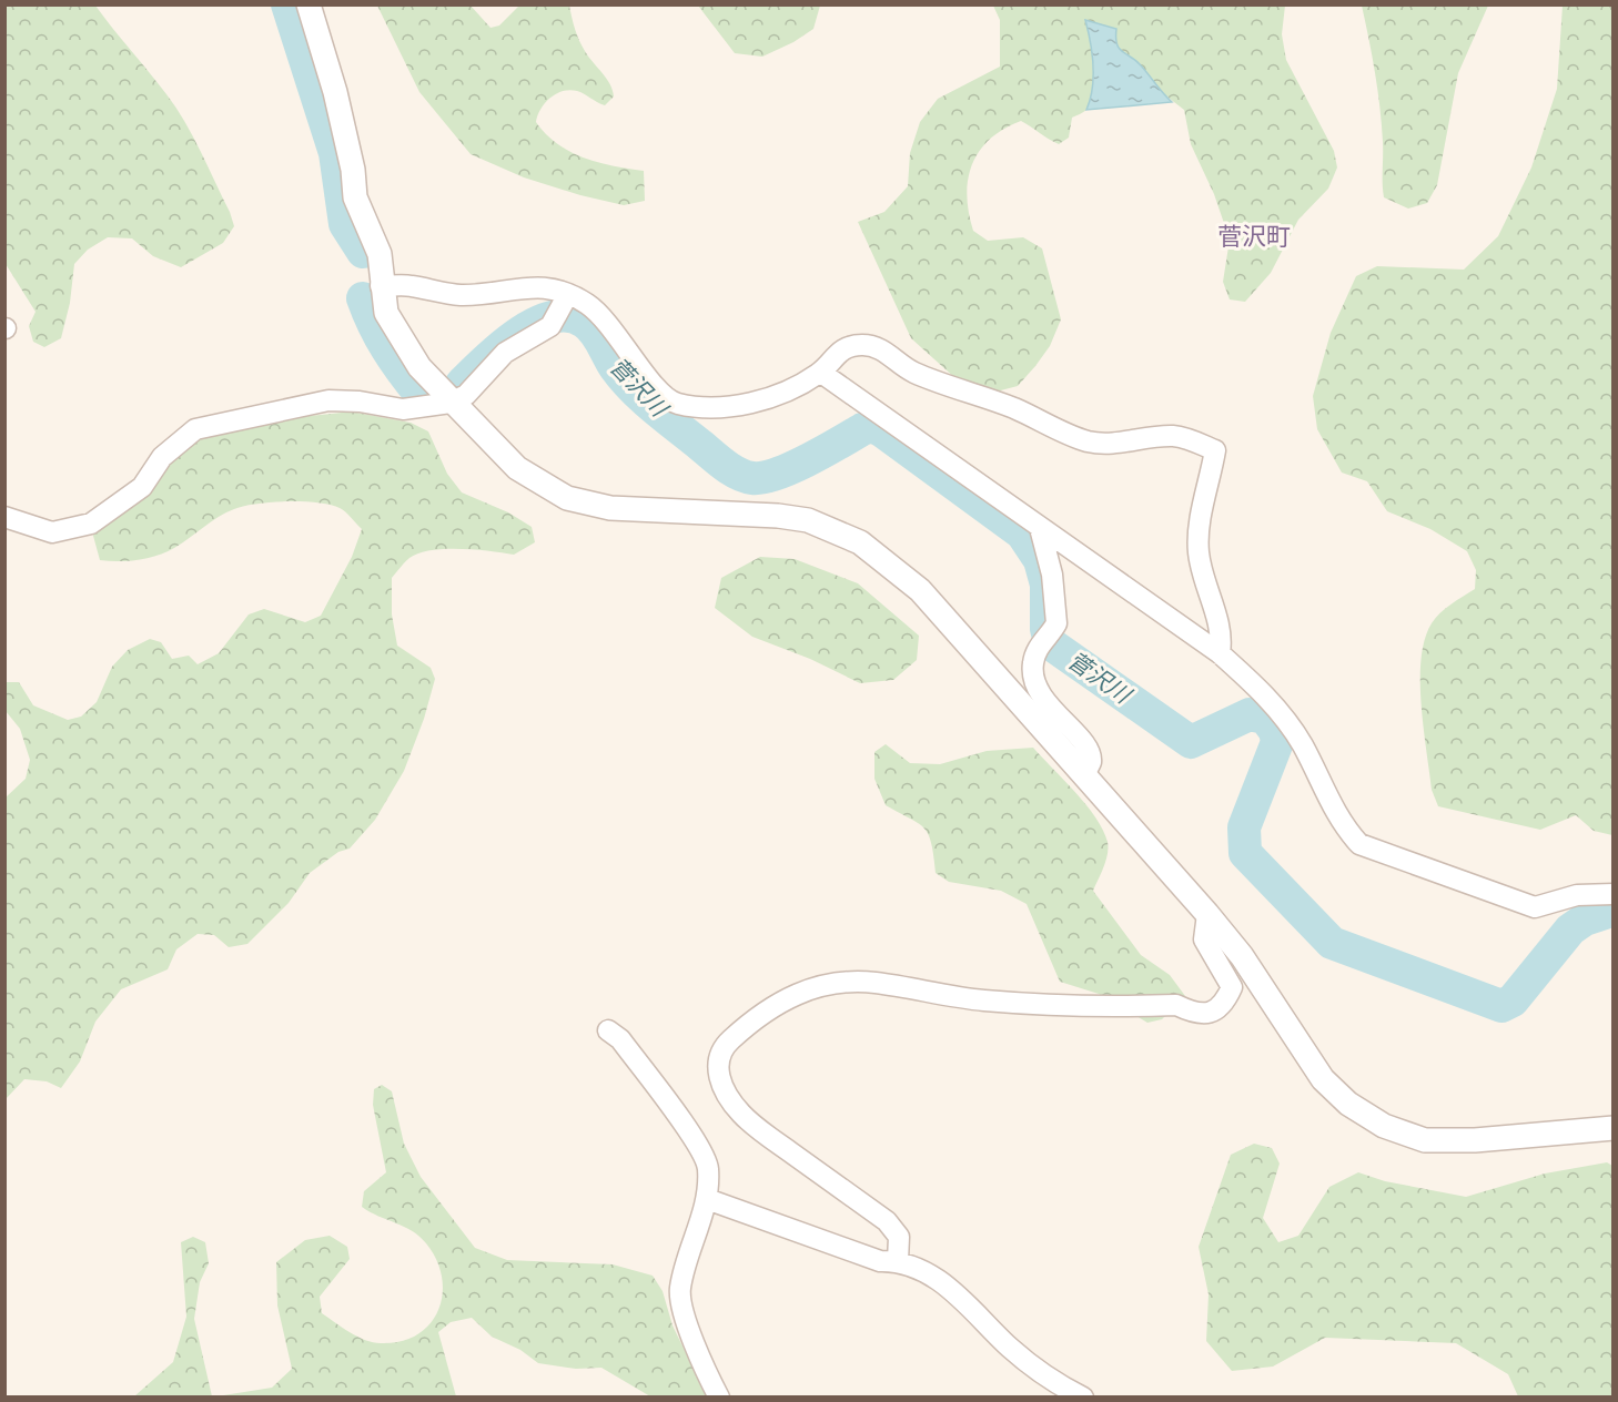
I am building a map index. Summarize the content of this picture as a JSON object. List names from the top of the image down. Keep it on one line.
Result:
{"districts":["菅沢町"],"water":["菅沢川"]}
